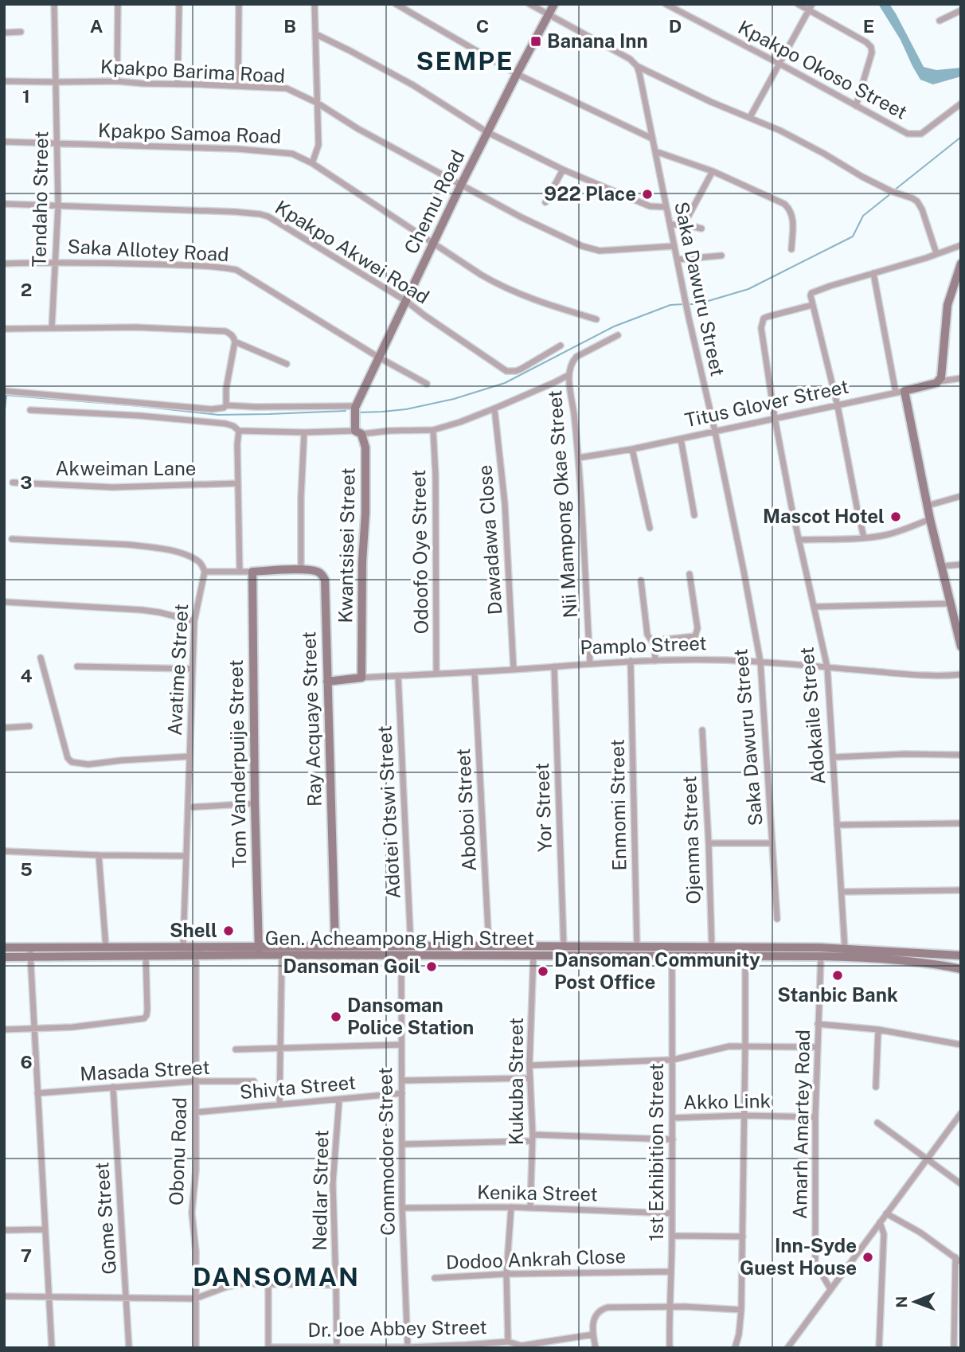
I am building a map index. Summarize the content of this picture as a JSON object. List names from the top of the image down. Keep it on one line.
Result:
{"streets":{"main road":["Chemu Road","Titus Glover Street","Kwantsisei Street","Pamplo Street","Ray Acquaye Street","Tom Vanderpuije Street","Gen. Acheampong High Street"],"street":["Kpakpo Okoso Street","Kpakpo Barima Road","Kpakpo Samoa Road","Tendaho Street","Saka Allotey Road","Kpakpo Akwei Road","Saka Dawuru Street","Akweiman Lane","Nii Mampong Okae Street","Dawadawa Close","Odoofo Oye Street","Avatime Street","Adokaile Street","Enmomi Street","Yor Street","Aboboi Street","Adotei Otswi Street","Ojenma Street","Masada Street","Kukuba Street","Shivta Street","Akko Link","Amarh Amartey Road","Obonu Road","Commodore Street","1st Exhibition Street","Nedlar Street","Kenika Street","Gome Street","Dodoo Ankrah Close","Dr. Joe Abbey Street"]},"crossings":[["Kpakpo Barima Road","Tendaho Street"],["Kpakpo Barima Road","Chemu Road"],["Kpakpo Barima Road","Saka Dawuru Street"],["Kpakpo Samoa Road","Tendaho Street"],["Kpakpo Samoa Road","Chemu Road"],["Tendaho Street","Saka Allotey Road"],["Tendaho Street","Kpakpo Akwei Road"],["Chemu Road","Saka Allotey Road"],["Chemu Road","Kpakpo Akwei Road"],["Chemu Road","Kwantsisei Street"],["Saka Dawuru Street","Titus Glover Street"],["Saka Dawuru Street","Pamplo Street"],["Titus Glover Street","Nii Mampong Okae Street"],["Titus Glover Street","Adokaile Street"],["Nii Mampong Okae Street","Pamplo Street"],["Dawadawa Close","Pamplo Street"],["Kwantsisei Street","Pamplo Street"],["Odoofo Oye Street","Pamplo Street"],["Pamplo Street","Adokaile Street"],["Pamplo Street","Ray Acquaye Street"],["Pamplo Street","Enmomi Street"],["Pamplo Street","Yor Street"],["Pamplo Street","Aboboi Street"],["Pamplo Street","Adotei Otswi Street"],["Avatime Street","Gen. Acheampong High Street"],["Adokaile Street","Gen. Acheampong High Street"],["Ray Acquaye Street","Tom Vanderpuije Street"],["Ray Acquaye Street","Gen. Acheampong High Street"],["Tom Vanderpuije Street","Gen. Acheampong High Street"],["Enmomi Street","Gen. Acheampong High Street"],["Yor Street","Gen. Acheampong High Street"],["Aboboi Street","Gen. Acheampong High Street"],["Adotei Otswi Street","Gen. Acheampong High Street"],["Ojenma Street","Gen. Acheampong High Street"],["Gen. Acheampong High Street","Kukuba Street"],["Gen. Acheampong High Street","Amarh Amartey Road"],["Gen. Acheampong High Street","Obonu Road"],["Gen. Acheampong High Street","Commodore Street"],["Gen. Acheampong High Street","1st Exhibition Street"],["Masada Street","Obonu Road"],["Masada Street","Gome Street"],["Kukuba Street","Kenika Street"],["Shivta Street","Obonu Road"],["Shivta Street","Commodore Street"],["Shivta Street","Nedlar Street"],["Akko Link","Amarh Amartey Road"],["Akko Link","1st Exhibition Street"],["Commodore Street","Kenika Street"],["Commodore Street","Dr. Joe Abbey Street"],["1st Exhibition Street","Kenika Street"],["1st Exhibition Street","Dodoo Ankrah Close"],["Nedlar Street","Dr. Joe Abbey Street"]],"districts":["SEMPE","DANSOMAN"],"places":{"transit":["Banana Inn"],"other":["922 Place","Mascot Hotel","Shell","Dansoman Goil","Dansoman Community Post Office","Stanbic Bank","Dansoman Police Station","Inn-Syde Guest House"]},"north":"left","grid":{"columns":["A","B","C","D","E"],"rows":["1","2","3","4","5","6","7"]}}
